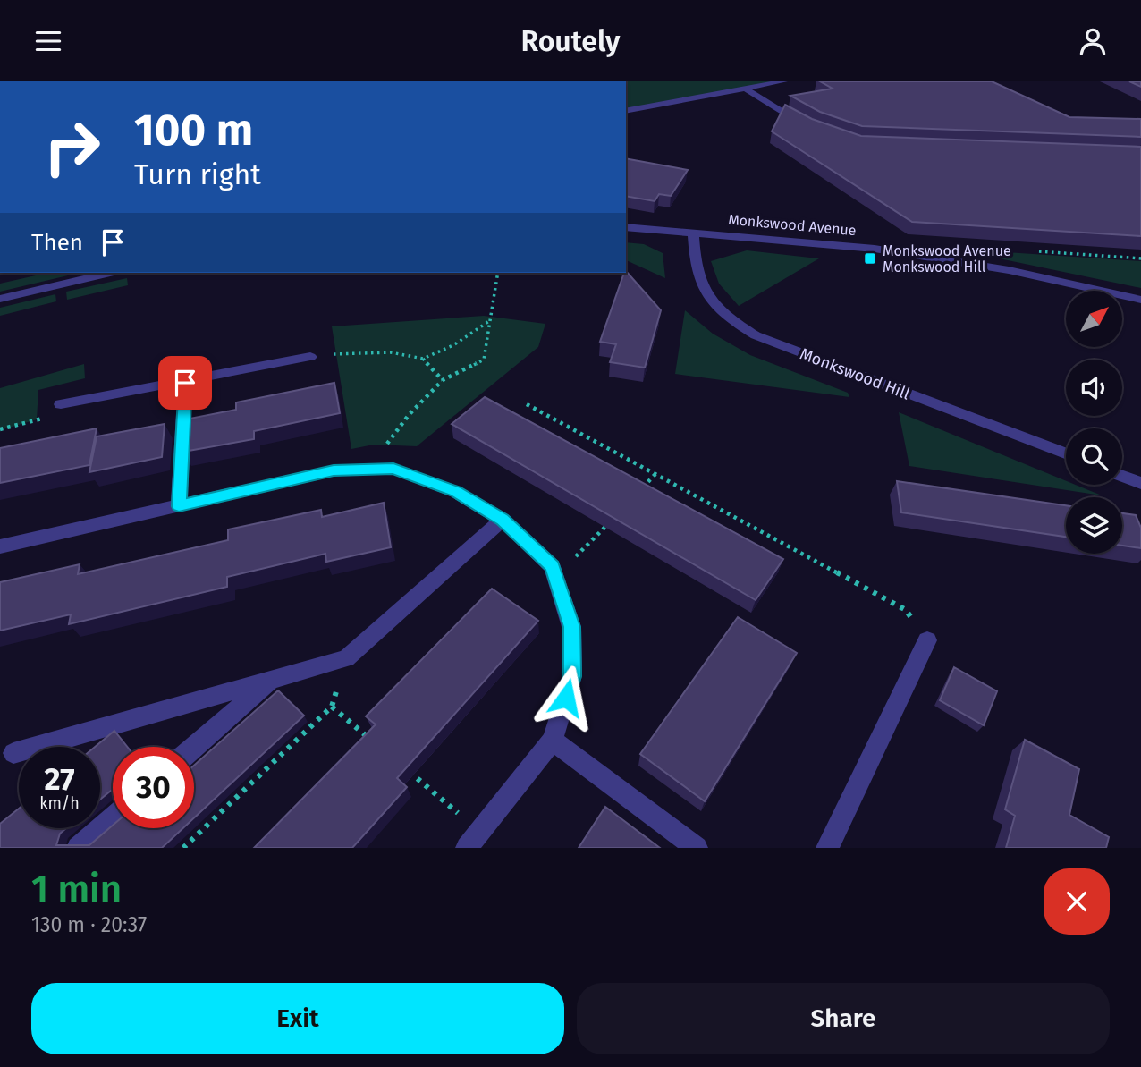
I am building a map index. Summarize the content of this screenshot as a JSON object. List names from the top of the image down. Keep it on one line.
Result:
{"streets":{"street":["Monkswood Avenue","Monkswood Hill"]},"crossings":[["Monkswood Avenue","Monkswood Hill"]],"places":{"transit":["Monkswood Avenue Monkswood Hill"]},"north":"top right","page":{"header":"Routely","turn":["100 m","Turn right"],"then":"Then","speed":"27 km/h","limit":"30","heading":["1 min","130 m · 20:37"],"buttons":["Exit","Share"]}}
